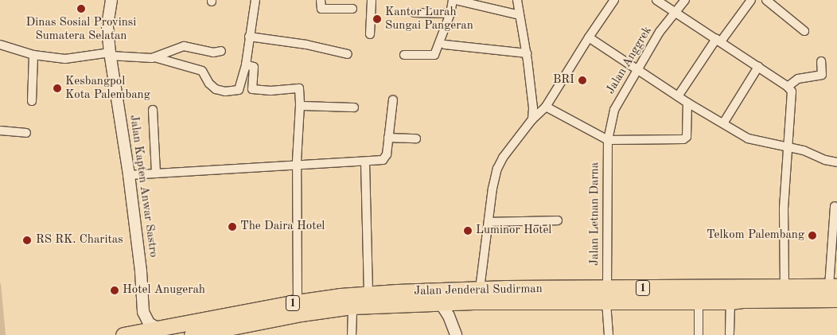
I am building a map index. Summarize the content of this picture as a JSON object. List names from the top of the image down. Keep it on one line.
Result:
{"streets":{"highway":["1","Jalan Jenderal Sudirman"],"street":["Jalan Anggrek","Jalan Kapten Anwar Sastro","Jalan Letnan Darna"]},"crossings":[["Jalan Anggrek","Jalan Letnan Darna"],["Jalan Kapten Anwar Sastro","Jalan Jenderal Sudirman"],["Jalan Letnan Darna","Jalan Jenderal Sudirman"]],"places":["Dinas Sosial Provinsi Sumatera Selatan","Kantor Lurah Sungai Pangeran","BRI","Kesbangpol Kota Palembang","The Daira Hotel","Luminor Hotel","Telkom Palembang","RS RK. Charitas","Hotel Anugerah"]}
